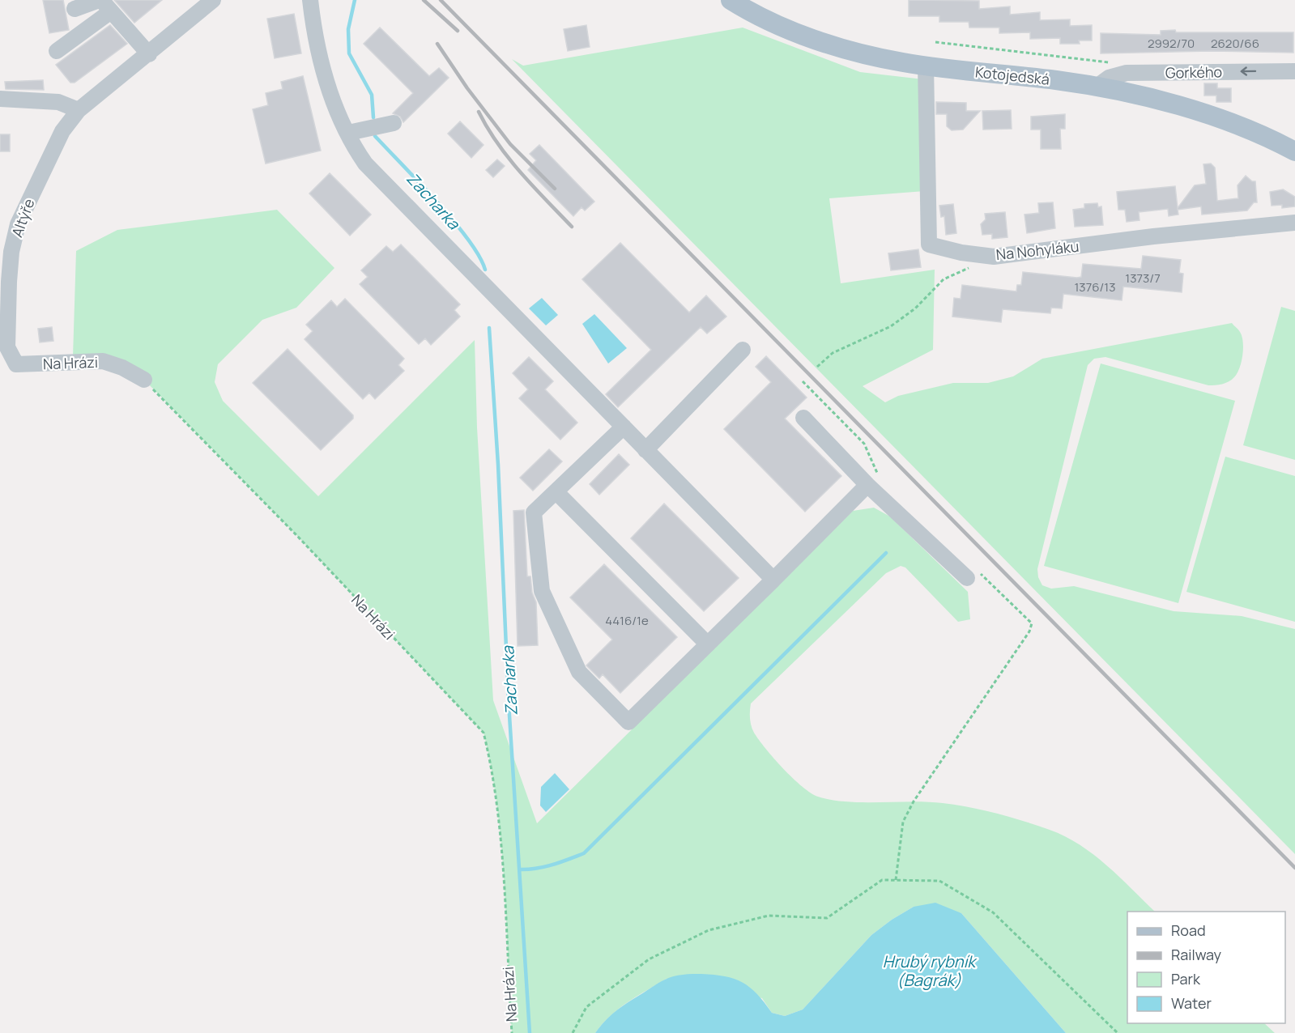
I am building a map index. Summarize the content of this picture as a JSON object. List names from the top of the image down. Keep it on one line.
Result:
{"streets":{"main road":["Kotojedská"],"street":["Gorkého","Altýře","Na Nohyláku","Na Hrázi"]},"crossings":[["Gorkého","Kotojedská"],["Kotojedská","Na Nohyláku"],["Altýře","Na Hrázi"]],"one_way":["Gorkého"],"water":["Zacharka","Hrubý rybník (Bagrák)"],"house_numbers":["2992/70","2620/66","1373/7","1376/13","4416/1e"],"legend":["Road","Railway","Park","Water"]}
